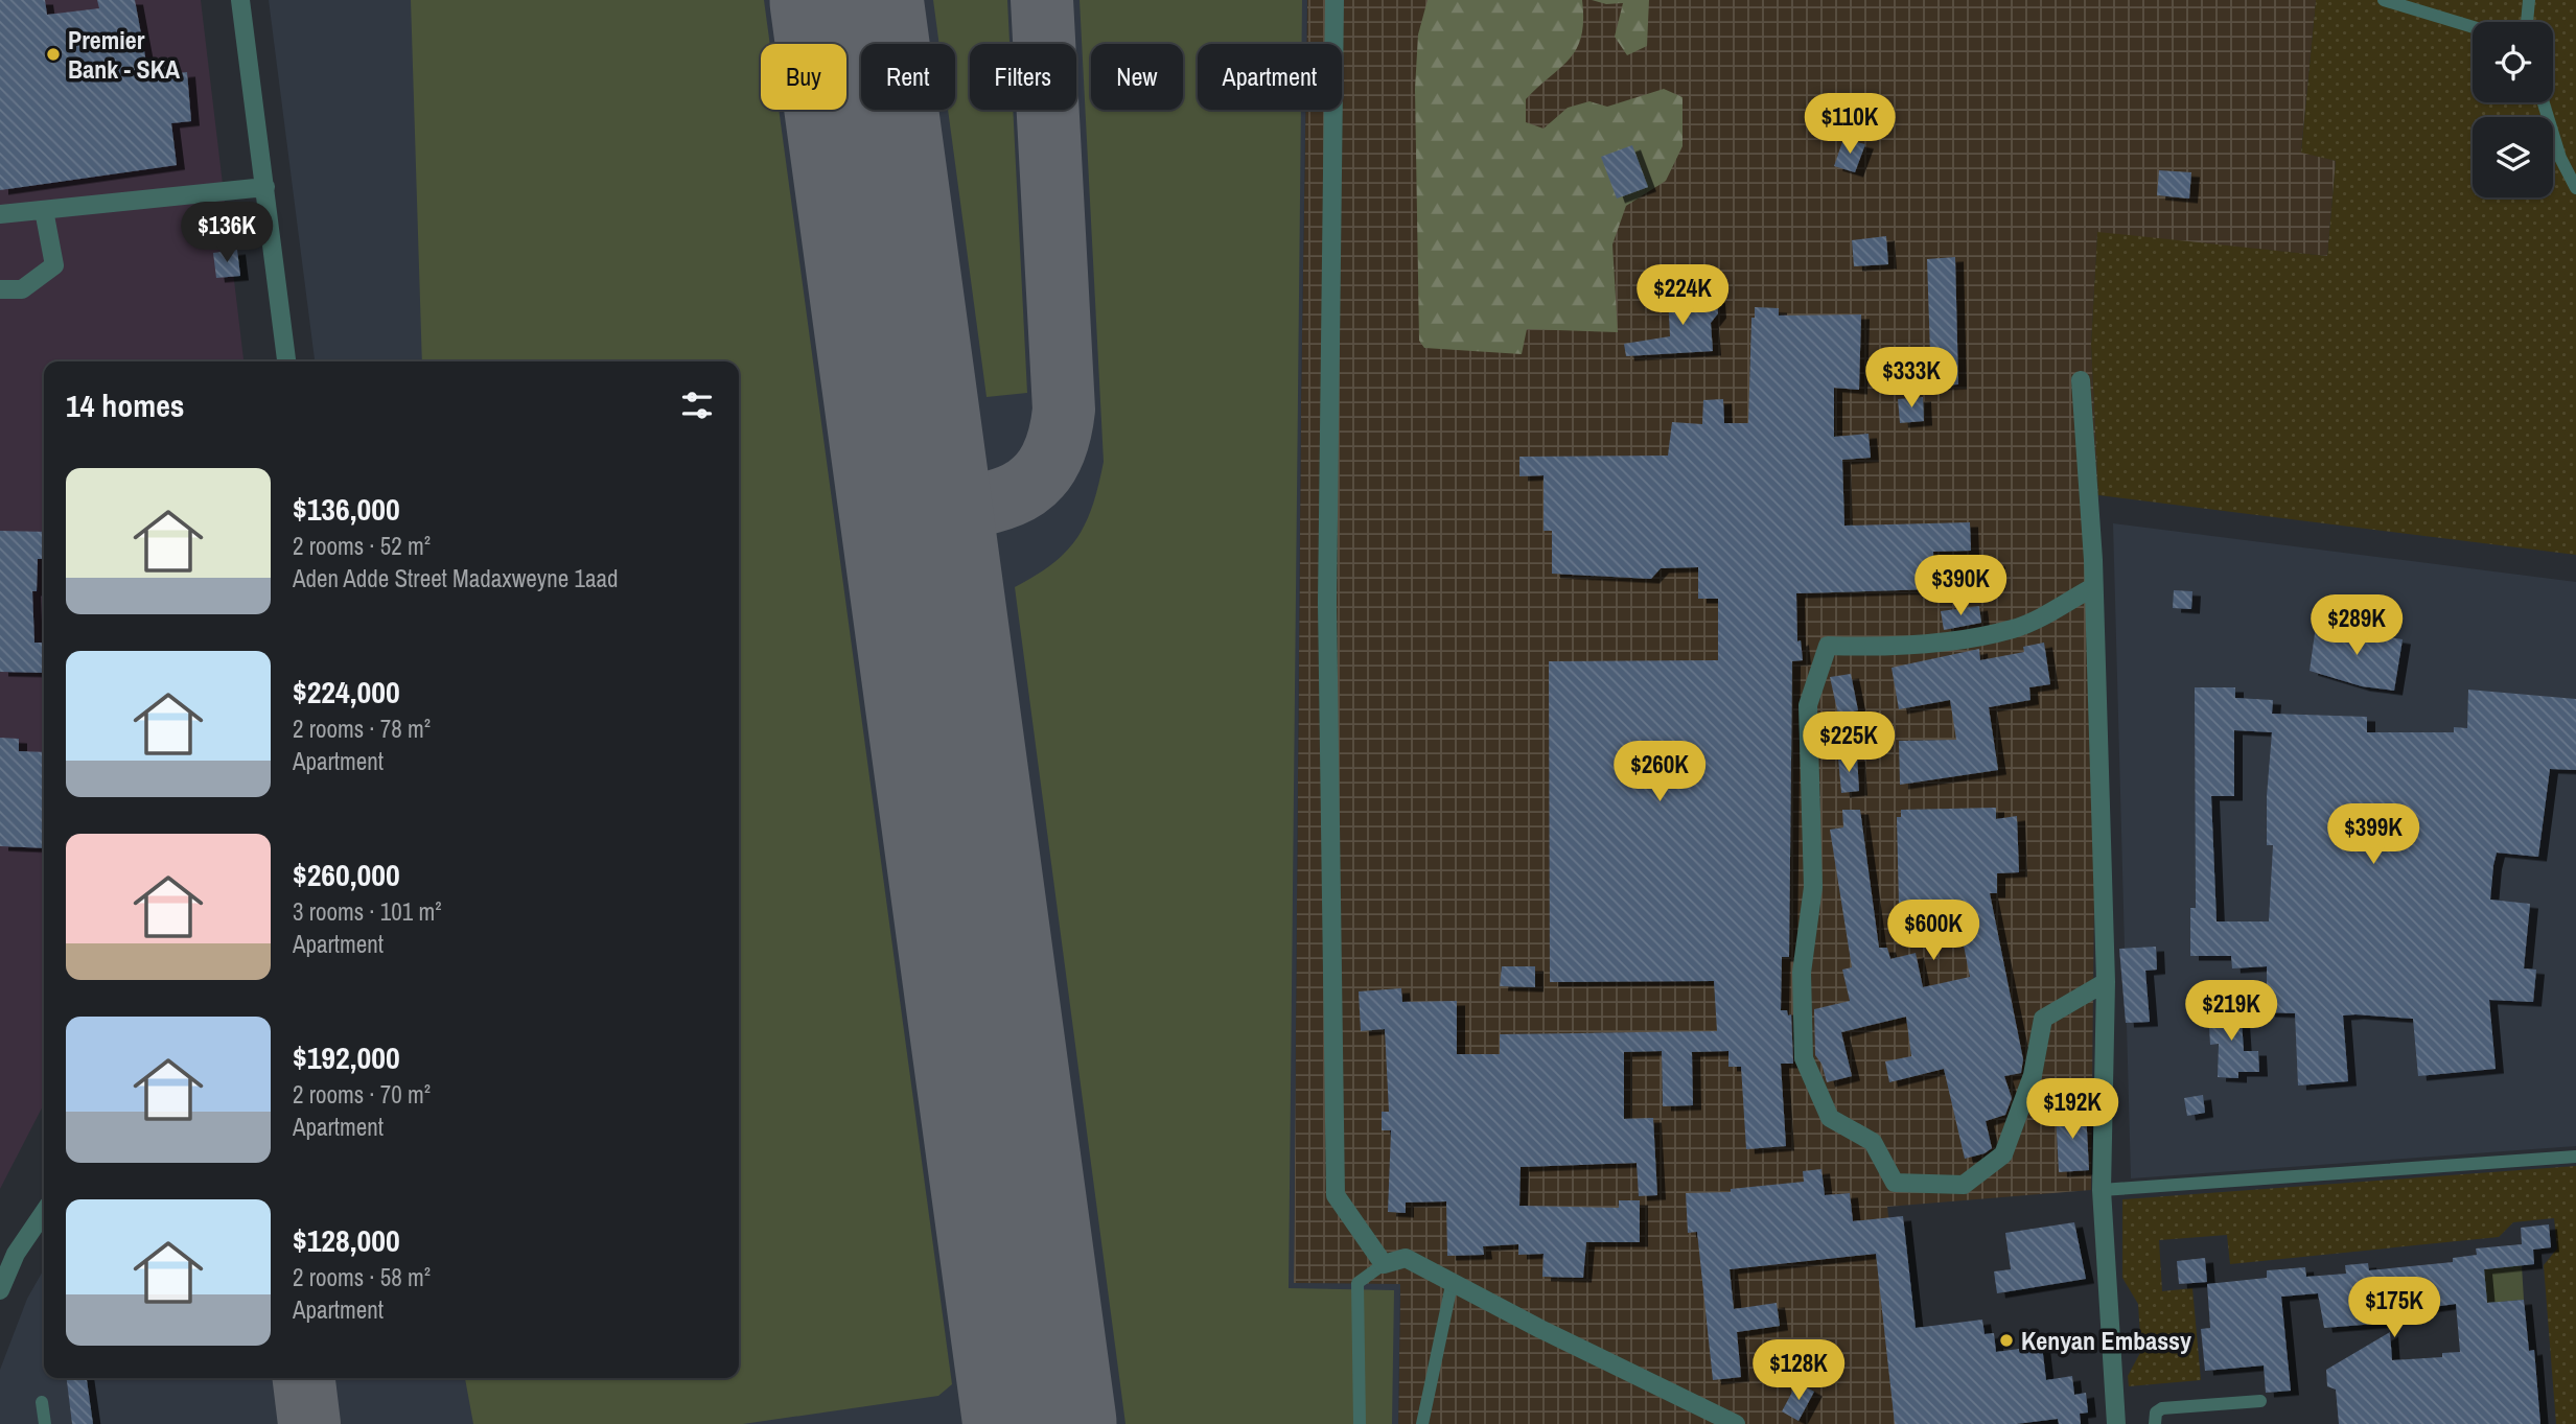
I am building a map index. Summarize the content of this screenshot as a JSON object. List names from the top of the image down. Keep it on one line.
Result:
{"places":["Premier Bank - SKA","Kenyan Embassy"],"page":{"chip":["Buy","Rent","Filters","New","Apartment"],"price":["$110K","$136K","$224K","$333K","$390K","$289K","$225K","$260K","$399K","$600K","$219K","$192K","$175K","$128K"],"heading":"14 homes","list":[{"name":"$136,000","note":"2 rooms · 52 m² · Aden Adde Street Madaxweyne 1aad"},{"name":"$224,000","note":"2 rooms · 78 m² · Apartment"},{"name":"$260,000","note":"3 rooms · 101 m² · Apartment"},{"name":"$192,000","note":"2 rooms · 70 m² · Apartment"},{"name":"$128,000","note":"2 rooms · 58 m² · Apartment"}]}}
